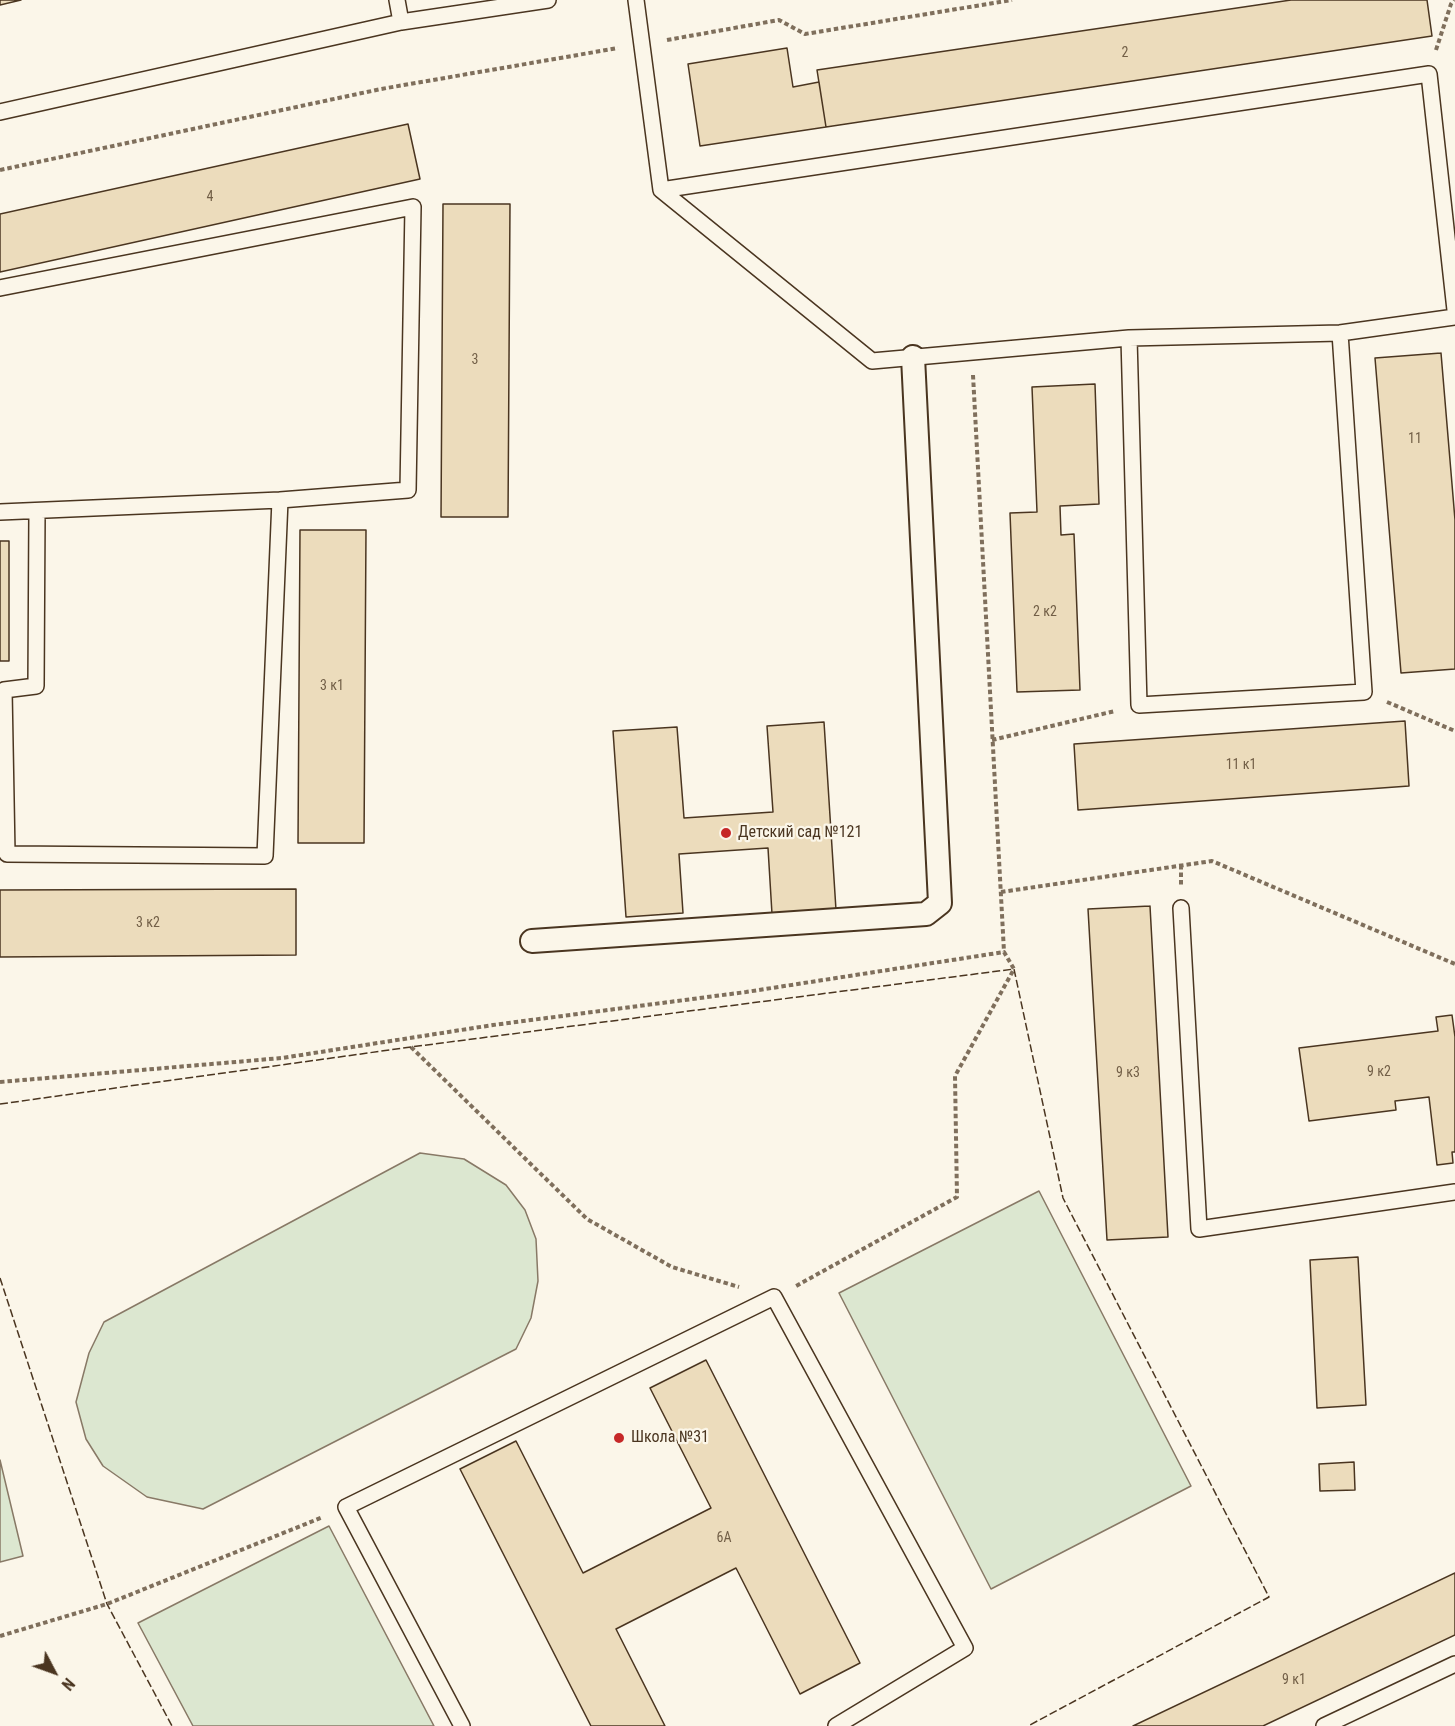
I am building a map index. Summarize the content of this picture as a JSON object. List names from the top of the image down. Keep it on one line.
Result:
{"places":["Детский сад №121","Школа №31"],"house_numbers":["2","4","3","11","2 к2","3 к1","11 к1","3 к2","9 к2","9 к3","6А","9 к1"],"north":"bottom right"}
